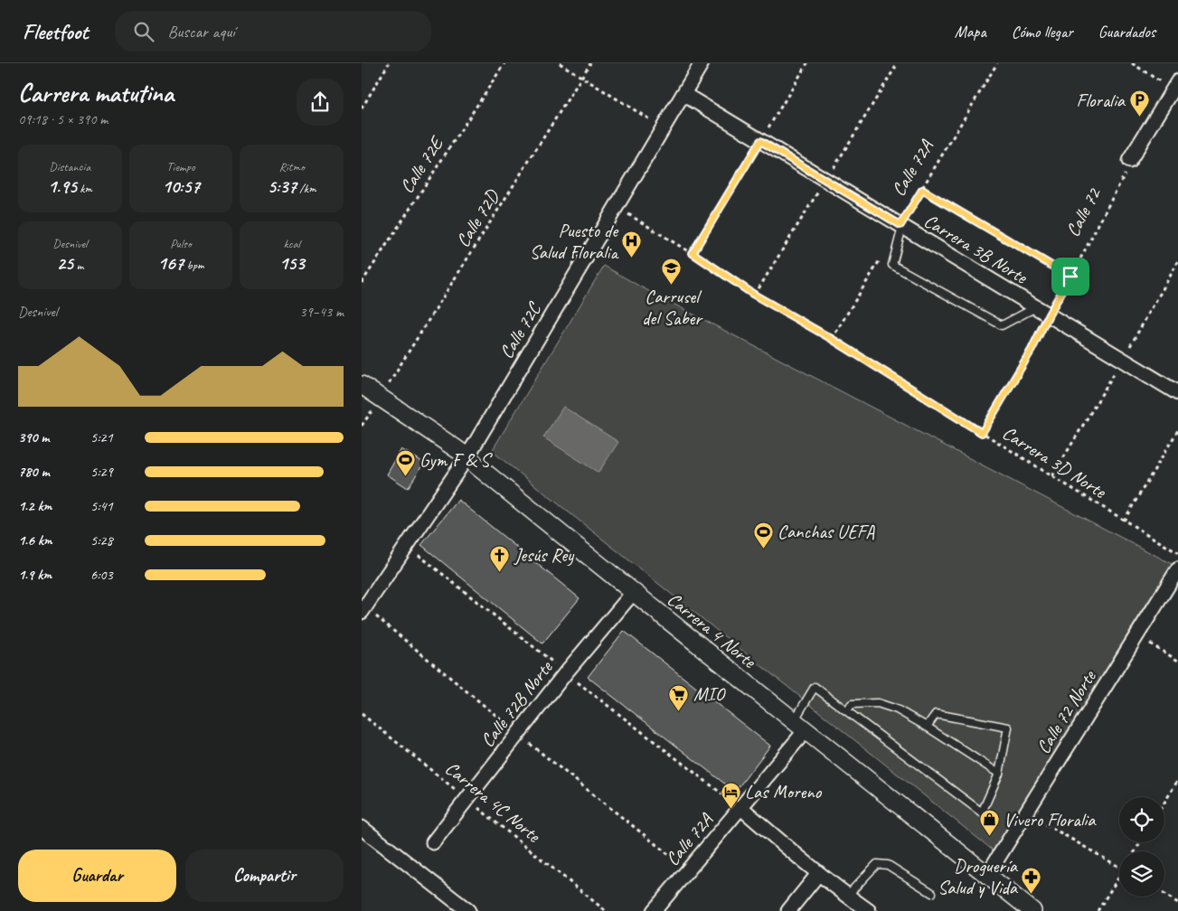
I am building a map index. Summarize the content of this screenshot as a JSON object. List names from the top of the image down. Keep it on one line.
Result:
{"streets":{"street":["Calle 72A","Carrera 3B Norte","Calle 72C","Carrera 4 Norte","Calle 72B Norte","Calle 72 Norte"],"path":["Calle 72E","Calle 72","Calle 72D","Carrera 3D Norte","Carrera 4C Norte"]},"crossings":[["Calle 72A","Carrera 3B Norte"],["Calle 72A","Carrera 4 Norte"],["Calle 72","Carrera 3B Norte"],["Calle 72","Carrera 3D Norte"],["Carrera 3B Norte","Calle 72C"],["Calle 72C","Carrera 3D Norte"],["Calle 72C","Carrera 4 Norte"],["Carrera 4 Norte","Calle 72B Norte"],["Carrera 4 Norte","Calle 72 Norte"],["Calle 72B Norte","Carrera 4C Norte"]],"places":{"parking":["Floralia"],"hospital":["Puesto de Salud Floralia"],"school or university":["Carrusel del Saber"],"sports":["Gym F & S","Canchas UEFA"],"church":["Jesús Rey"],"supermarket":["MIO"],"hotel":["Las Moreno"],"shop":["Vivero Floralia"],"pharmacy":["Droguería Salud y Vida"]},"page":{"header":"Fleetfoot","search":"Buscar aquí","nav":["Mapa","Cómo llegar","Guardados"],"heading":["Carrera matutina","09:18 · 5 × 390 m"],"stats":[["Distancia","1.95 km"],["Tiempo","10:57"],["Ritmo","5:37 /km"],["Desnivel","25 m"],["Pulso","167 bpm"],["kcal","153"]],"chart":["Desnivel","39–43 m"],"list":[{"name":"390 m","note":"5:21"},{"name":"780 m","note":"5:29"},{"name":"1.2 km","note":"5:41"},{"name":"1.6 km","note":"5:28"},{"name":"1.9 km","note":"6:03"}],"buttons":["Guardar","Compartir"]}}
